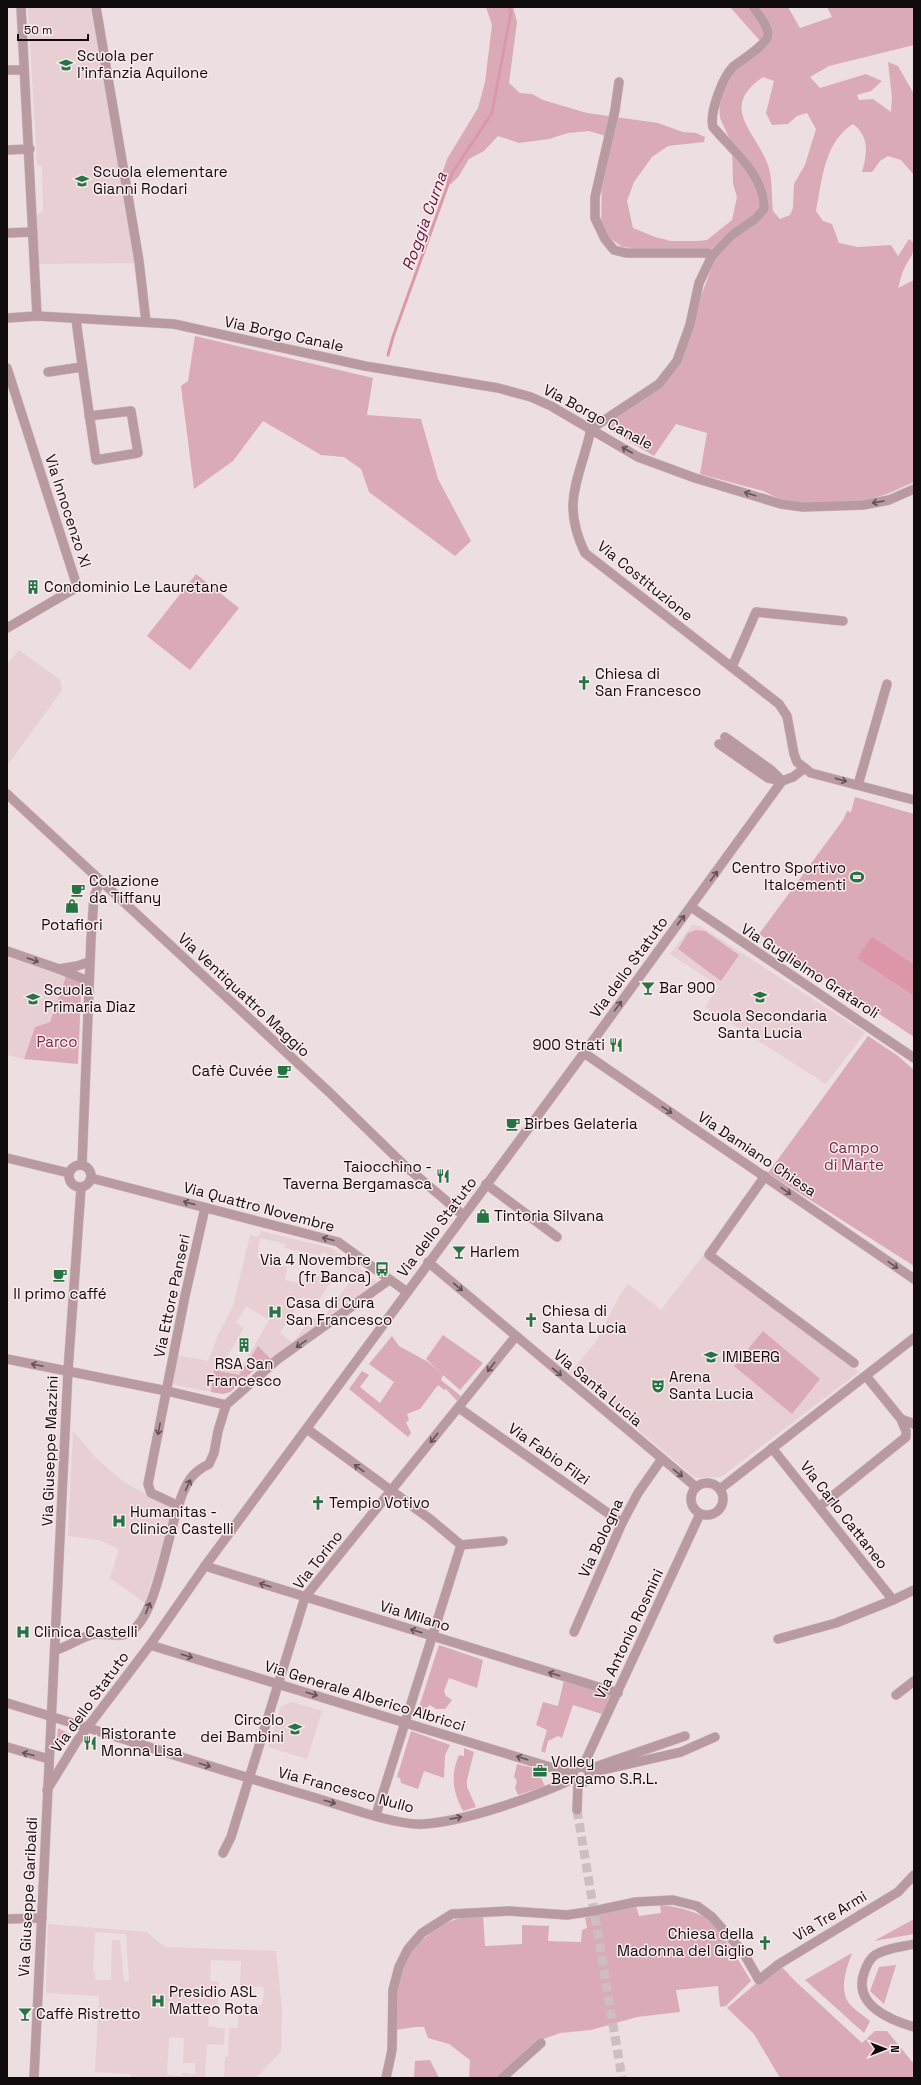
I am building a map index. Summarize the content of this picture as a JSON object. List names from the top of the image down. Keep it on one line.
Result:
{"streets":{"street":["Via Borgo Canale","Via Innocenzo XI","Via Costituzione","Via dello Statuto","Via Guglielmo Grataroli","Via Ventiquattro Maggio","Via Damiano Chiesa","Via Quattro Novembre","Via Ettore Panseri","Via Santa Lucia","Via Giuseppe Mazzini","Via Fabio Filzi","Via Carlo Cattaneo","Via Bologna","Via Torino","Via Milano","Via Antonio Rosmini","Via Generale Alberico Albricci","Via Francesco Nullo","Via Giuseppe Garibaldi","Via Tre Armi"]},"crossings":[["Via Borgo Canale","Via Costituzione"],["Via Costituzione","Via dello Statuto"],["Via dello Statuto","Via Guglielmo Grataroli"],["Via dello Statuto","Via Ventiquattro Maggio"],["Via dello Statuto","Via Damiano Chiesa"],["Via dello Statuto","Via Quattro Novembre"],["Via dello Statuto","Via Santa Lucia"],["Via dello Statuto","Via Milano"],["Via dello Statuto","Via Generale Alberico Albricci"],["Via dello Statuto","Via Francesco Nullo"],["Via dello Statuto","Via Giuseppe Garibaldi"],["Via Quattro Novembre","Via Ettore Panseri"],["Via Quattro Novembre","Via Giuseppe Mazzini"],["Via Santa Lucia","Via Bologna"],["Via Santa Lucia","Via Torino"],["Via Santa Lucia","Via Antonio Rosmini"],["Via Giuseppe Mazzini","Via Francesco Nullo"],["Via Giuseppe Mazzini","Via Giuseppe Garibaldi"],["Via Fabio Filzi","Via Bologna"],["Via Fabio Filzi","Via Torino"],["Via Torino","Via Milano"],["Via Torino","Via Generale Alberico Albricci"],["Via Torino","Via Francesco Nullo"],["Via Milano","Via Antonio Rosmini"],["Via Generale Alberico Albricci","Via Francesco Nullo"],["Via Francesco Nullo","Via Giuseppe Garibaldi"]],"one_way":["Via Damiano Chiesa","Via Quattro Novembre","Via Ettore Panseri","Via Santa Lucia","Via Torino","Via Milano","Via Francesco Nullo"],"water":["Roggia Curna"],"parks":["Parco","Campo di Marte"],"places":{"school or university":["Scuola per l'infanzia Aquilone","Scuola elementare Gianni Rodari","Scuola Secondaria Santa Lucia","Scuola Primaria Diaz","IMIBERG","Circolo dei Bambini"],"building":["Condominio Le Lauretane","RSA San Francesco"],"church":["Chiesa di San Francesco","Chiesa di Santa Lucia","Tempio Votivo","Chiesa della Madonna del Giglio"],"sports":["Centro Sportivo Italcementi"],"cafe":["Colazione da Tiffany","Cafè Cuvée","Birbes Gelateria","Il primo caffé"],"shop":["Potafiori","Tintoria Silvana"],"bar":["Bar 900","Harlem","Caffè Ristretto"],"restaurant":["900 Strati","Taiocchino - Taverna Bergamasca","Ristorante Monna Lisa"],"bus stop":["Via 4 Novembre (fr Banca)"],"hospital":["Casa di Cura San Francesco","Humanitas - Clinica Castelli","Clinica Castelli","Presidio ASL Matteo Rota"],"theatre":["Arena Santa Lucia"],"office":["Volley Bergamo S.R.L."]},"scale_bar":"50 m","north":"right"}
